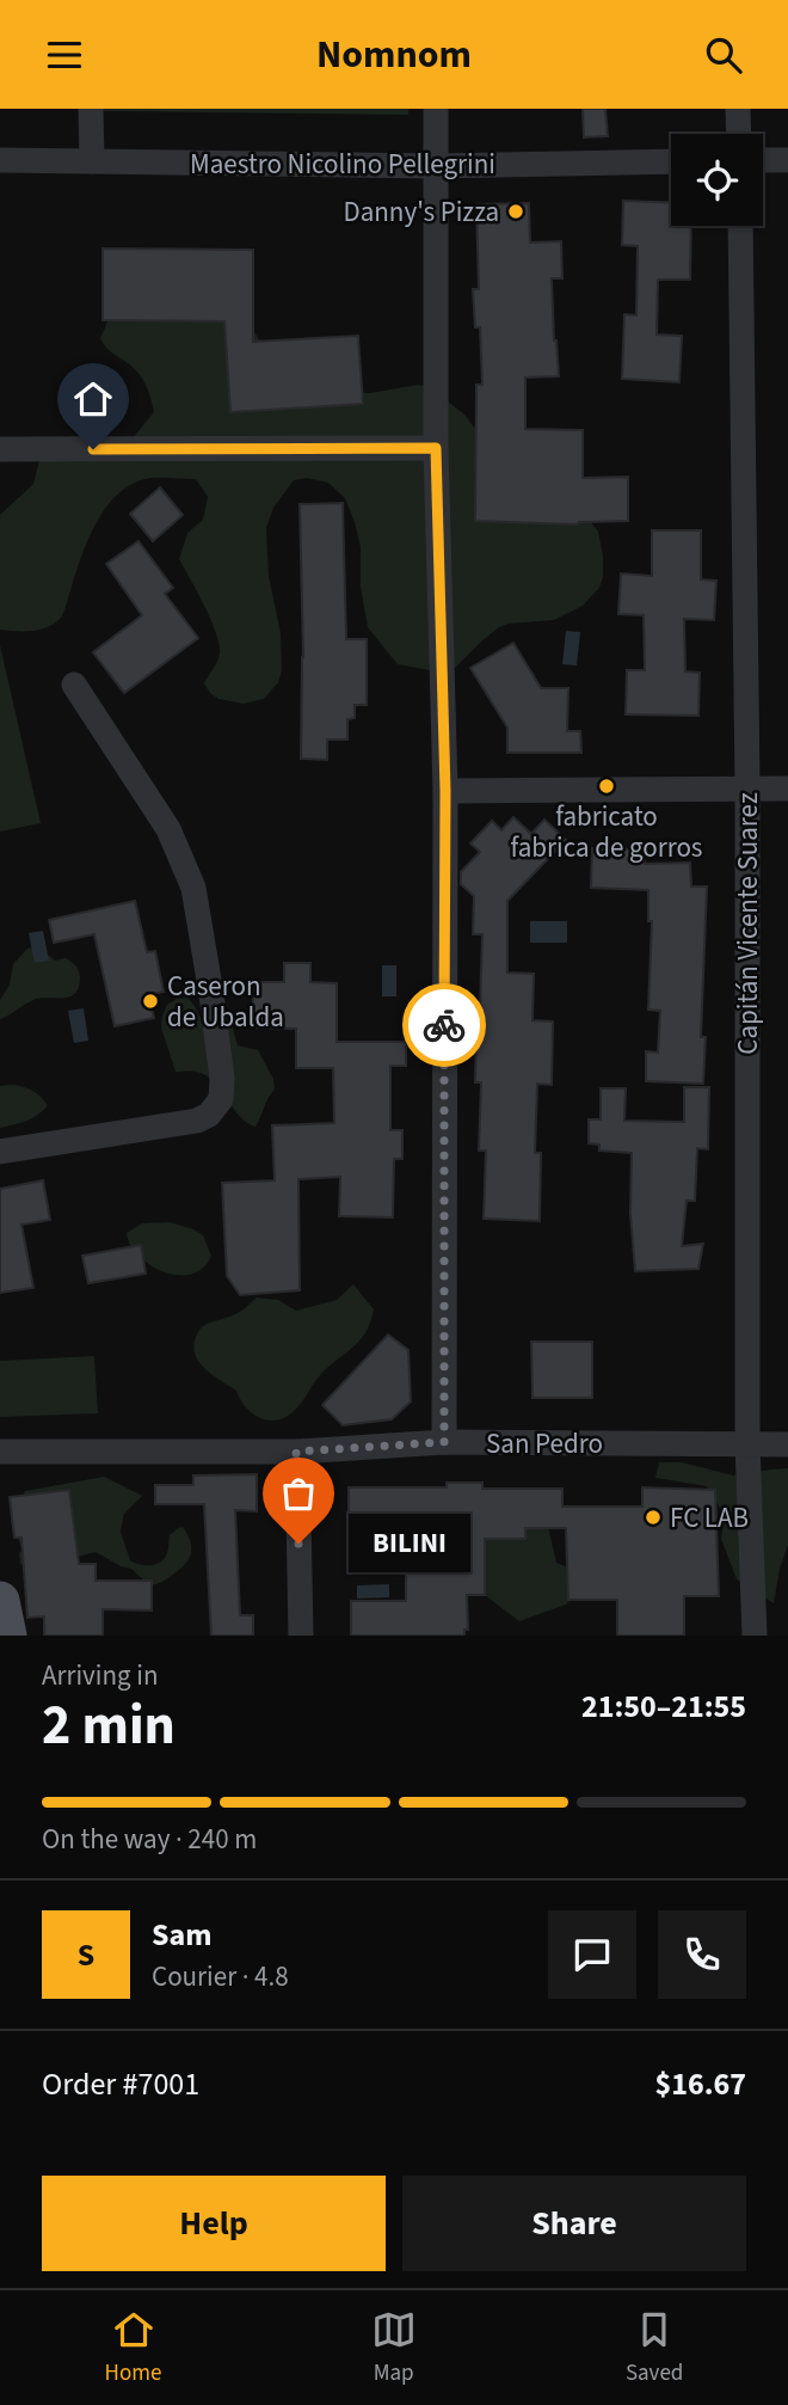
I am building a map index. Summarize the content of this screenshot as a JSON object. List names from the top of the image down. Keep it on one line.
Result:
{"streets":{"street":["Maestro Nicolino Pellegrini","Capitán Vicente Suarez","San Pedro"]},"crossings":[["Capitán Vicente Suarez","San Pedro"]],"places":["Danny's Pizza","fabricato fabrica de gorros","Caseron de Ubalda","FC LAB","BILINI"],"page":{"header":"Nomnom","bubble":"BILINI","heading":["2 min","Arriving in","21:50–21:55"],"panel":["Sam","Courier · 4.8","Order #7001","$16.67"],"bar":"On the way · 240 m","round":"S","buttons":["Help","Share"],"tabs":["Home","Map","Saved"]}}
